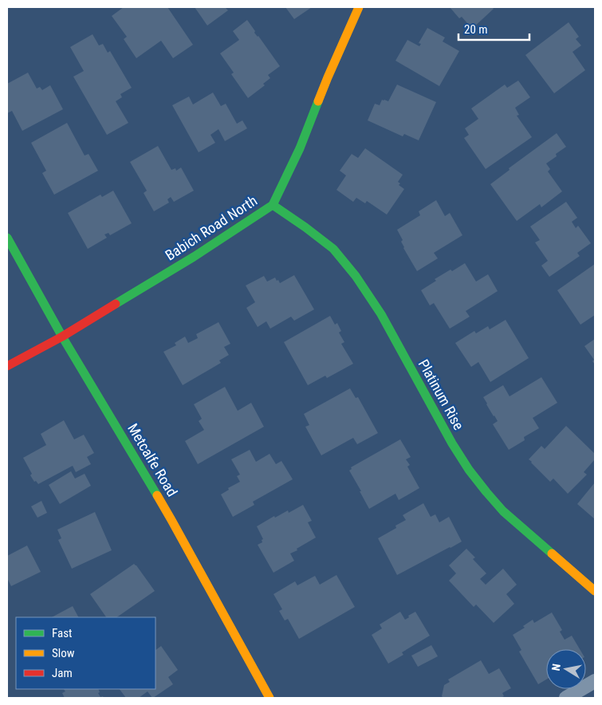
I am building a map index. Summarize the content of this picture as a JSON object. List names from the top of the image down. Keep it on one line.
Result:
{"streets":{"street":["Babich Road North","Platinum Rise","Metcalfe Road"]},"crossings":[["Babich Road North","Platinum Rise"],["Babich Road North","Metcalfe Road"]],"legend":["Fast","Slow","Jam"],"scale_bar":"20 m","north":"left"}
